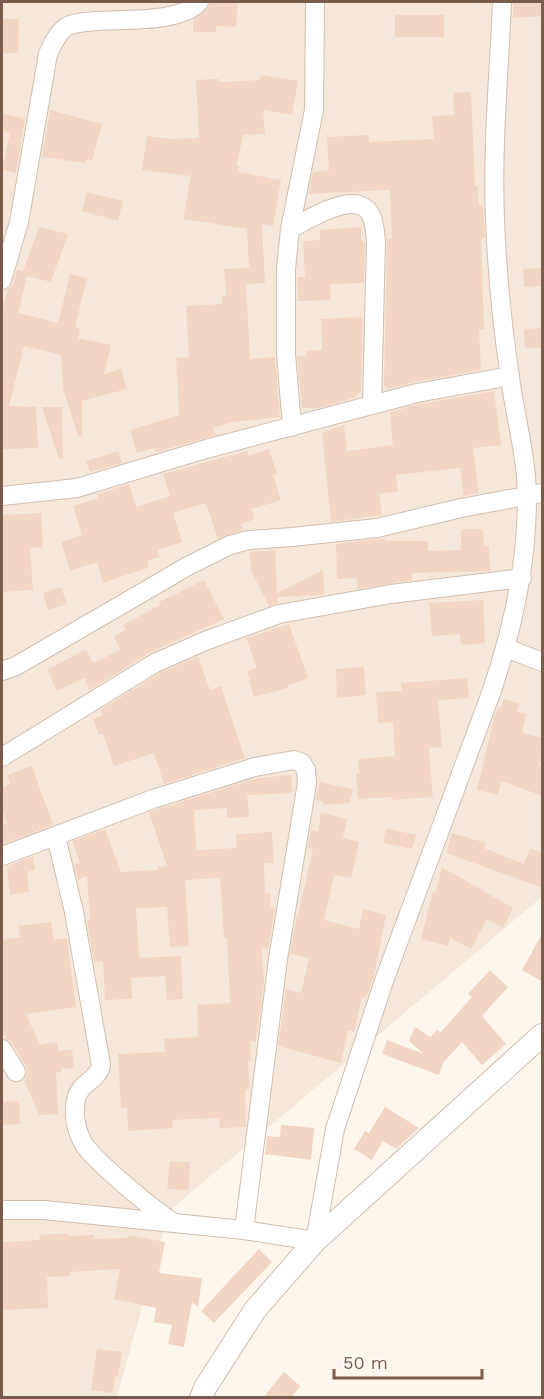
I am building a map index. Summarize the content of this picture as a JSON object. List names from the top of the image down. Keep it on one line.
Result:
{"scale_bar":"50 m"}
